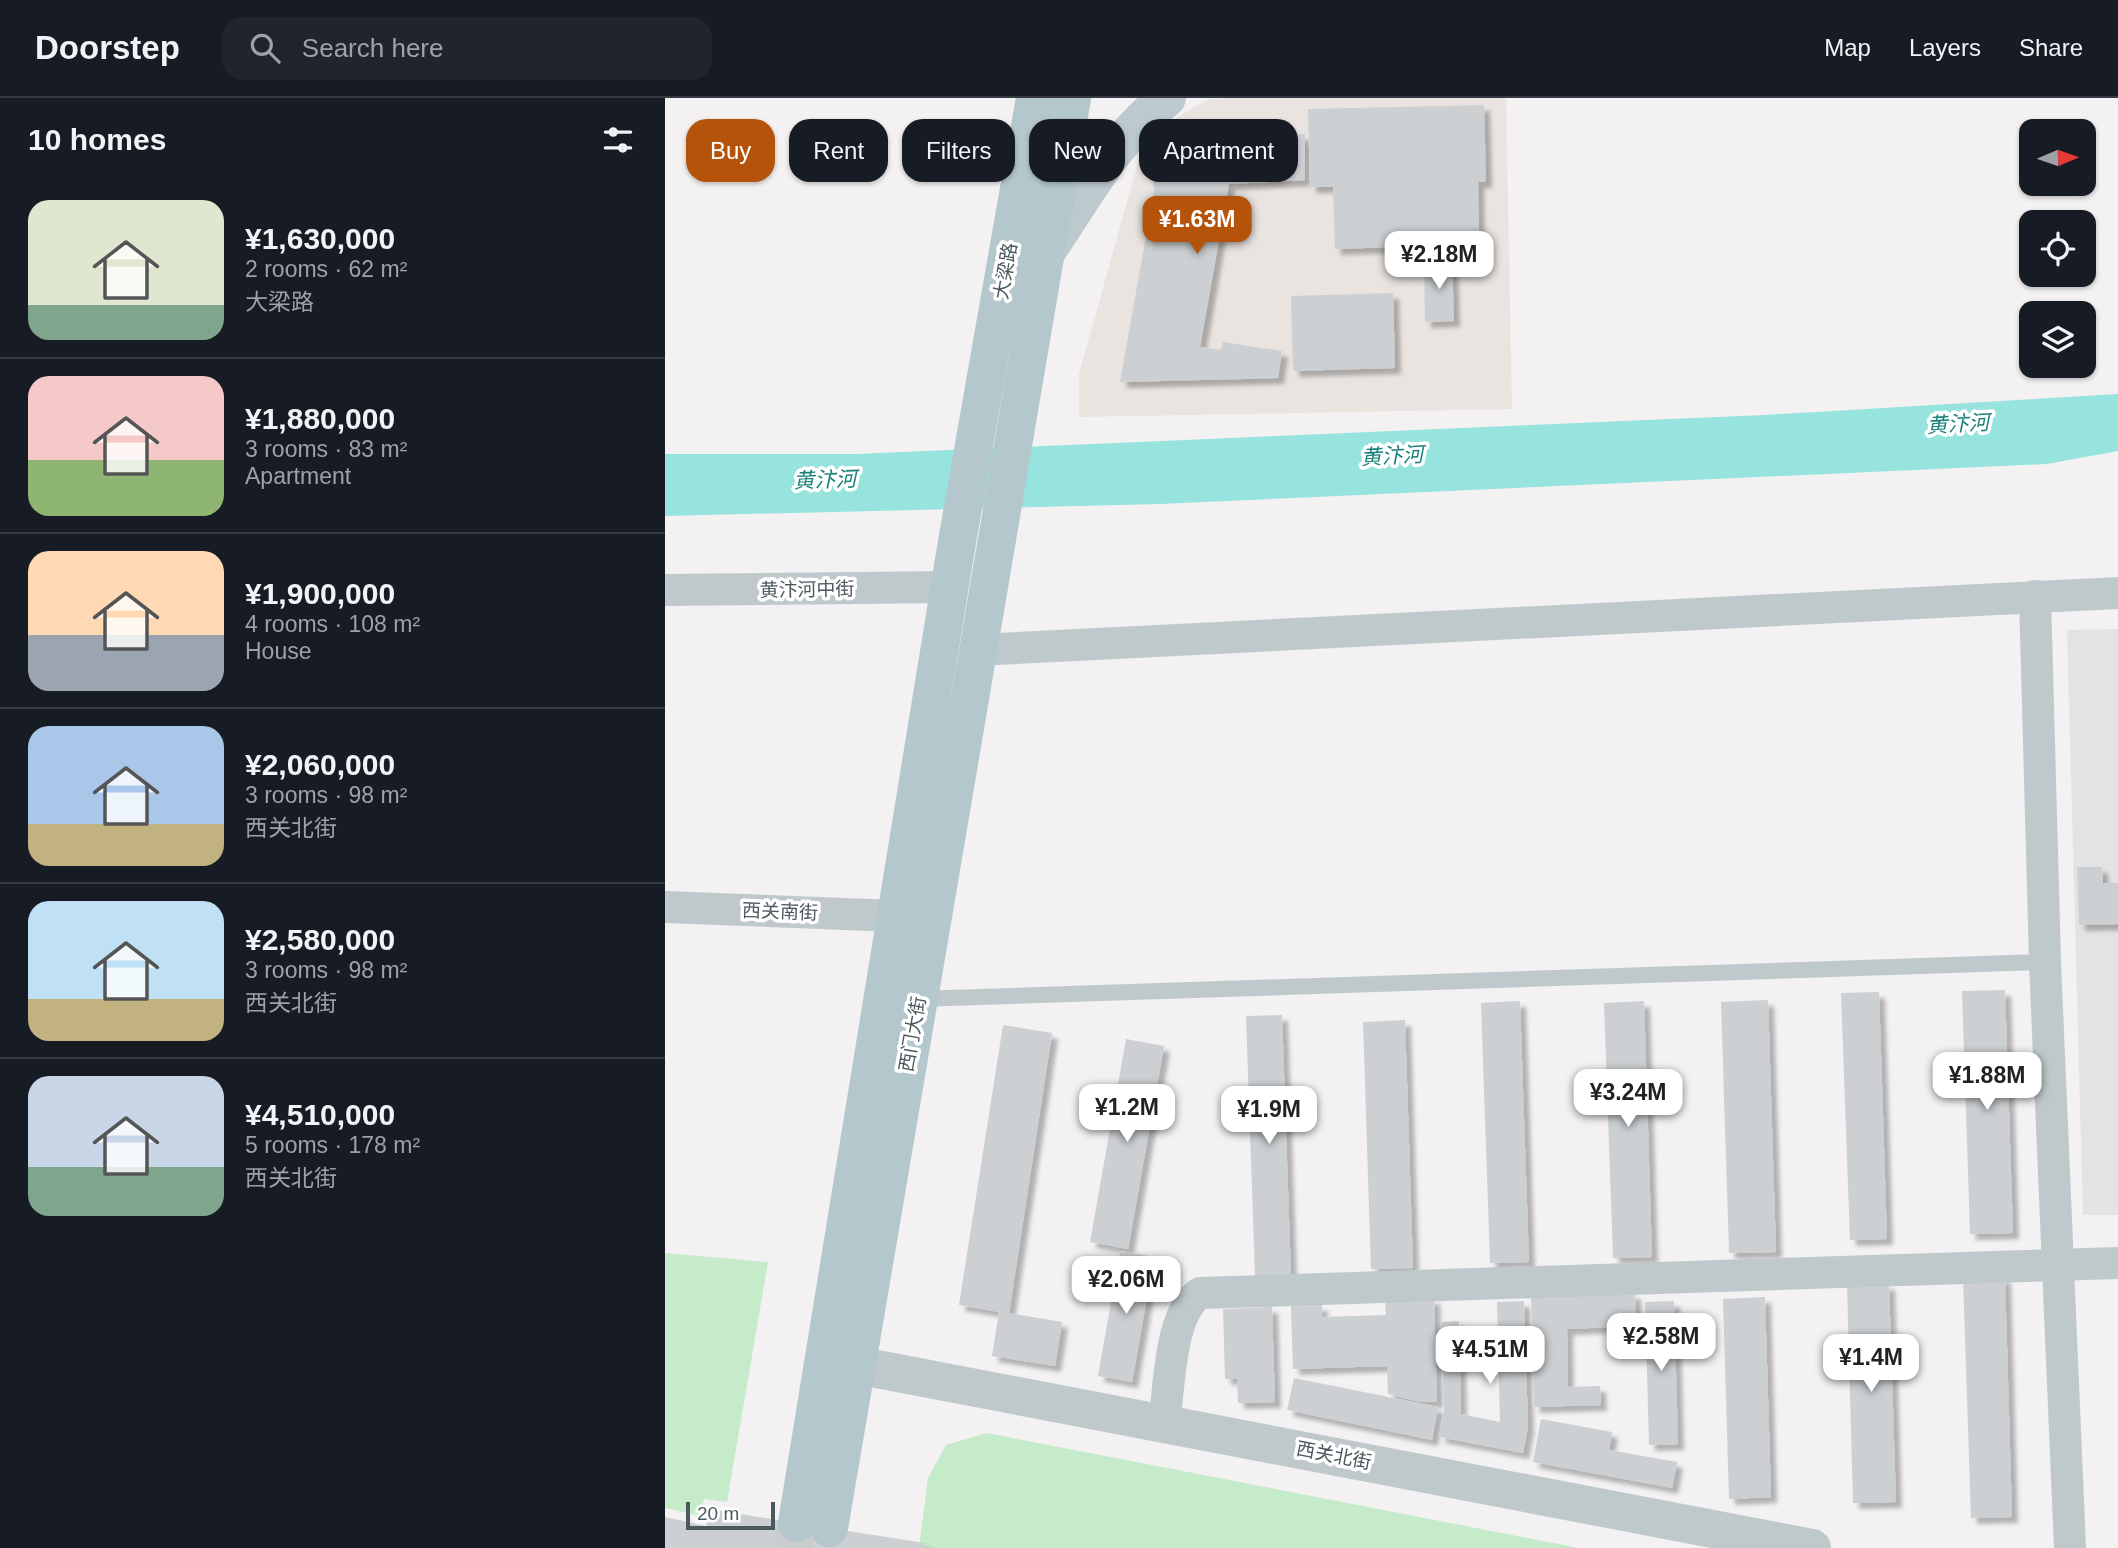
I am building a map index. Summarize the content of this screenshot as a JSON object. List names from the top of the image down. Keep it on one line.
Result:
{"streets":{"main road":["大梁路","西门大街"],"street":["黄汴河中街","西关南街","西关北街"]},"crossings":[["大梁路","西门大街"],["黄汴河中街","西门大街"],["西关南街","西门大街"],["西门大街","西关北街"]],"water":["黄汴河"],"scale_bar":"20 m","north":"right","page":{"header":"Doorstep","search":"Search here","nav":["Map","Layers","Share"],"heading":"10 homes","chip":["Buy","Rent","Filters","New","Apartment"],"list":[{"name":"¥1,630,000","note":"2 rooms · 62 m² · 大梁路"},{"name":"¥1,880,000","note":"3 rooms · 83 m² · Apartment"},{"name":"¥1,900,000","note":"4 rooms · 108 m² · House"},{"name":"¥2,060,000","note":"3 rooms · 98 m² · 西关北街"},{"name":"¥2,580,000","note":"3 rooms · 98 m² · 西关北街"},{"name":"¥4,510,000","note":"5 rooms · 178 m² · 西关北街"}],"price":["¥1.63M","¥2.18M","¥1.88M","¥3.24M","¥1.2M","¥1.9M","¥2.06M","¥2.58M","¥4.51M","¥1.4M"],"scale":"20 m"}}
